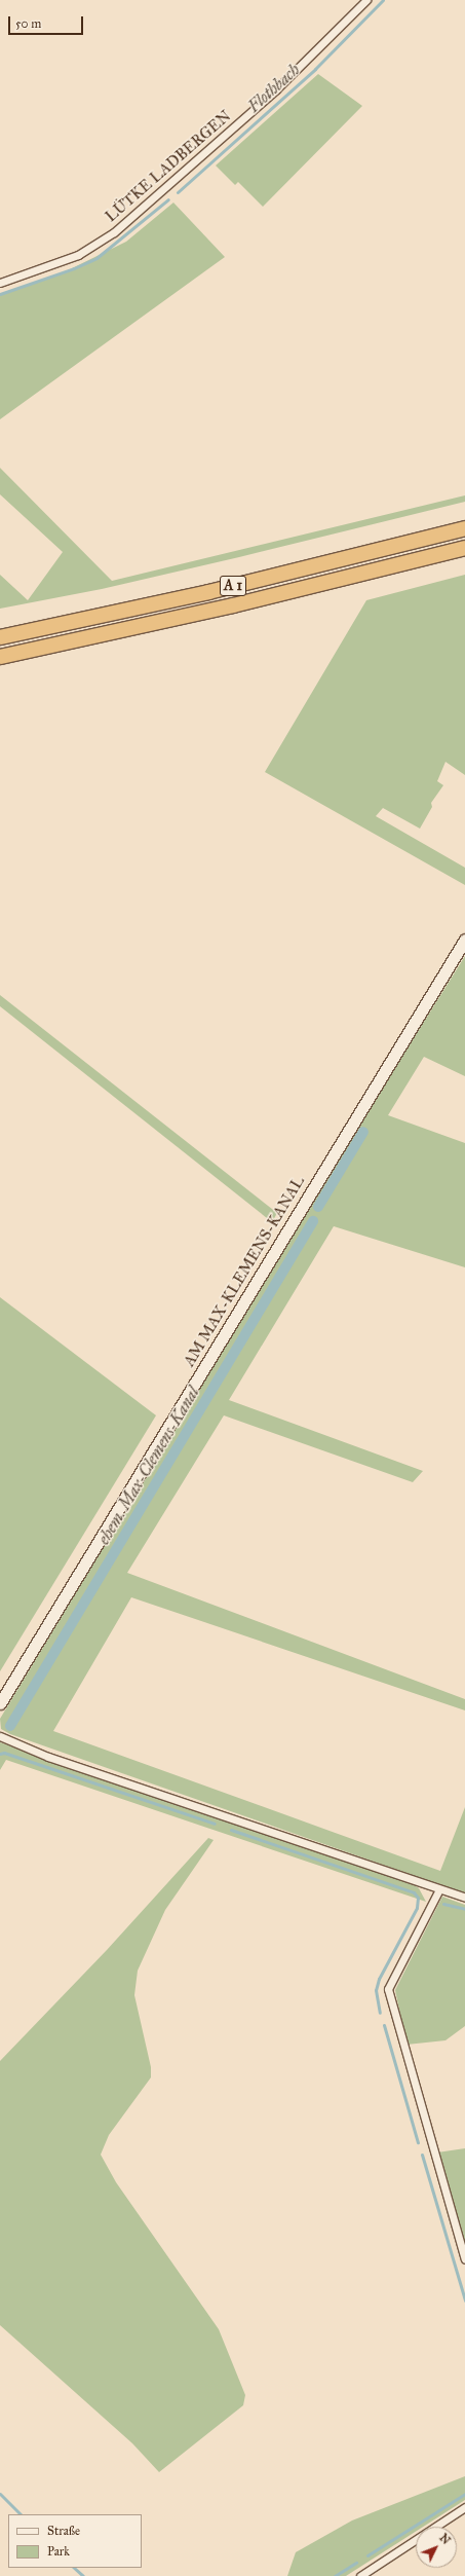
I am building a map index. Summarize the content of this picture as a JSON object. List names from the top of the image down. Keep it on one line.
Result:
{"streets":{"highway":["A 1"],"main road":["AM MAX-KLEMENS-KANAL"],"street":["LÜTKE LADBERGEN"]},"water":["Flothbach","ehem. Max-Clemens-Kanal"],"legend":["Straße","Park"],"scale_bar":"50 m","north":"top right"}
